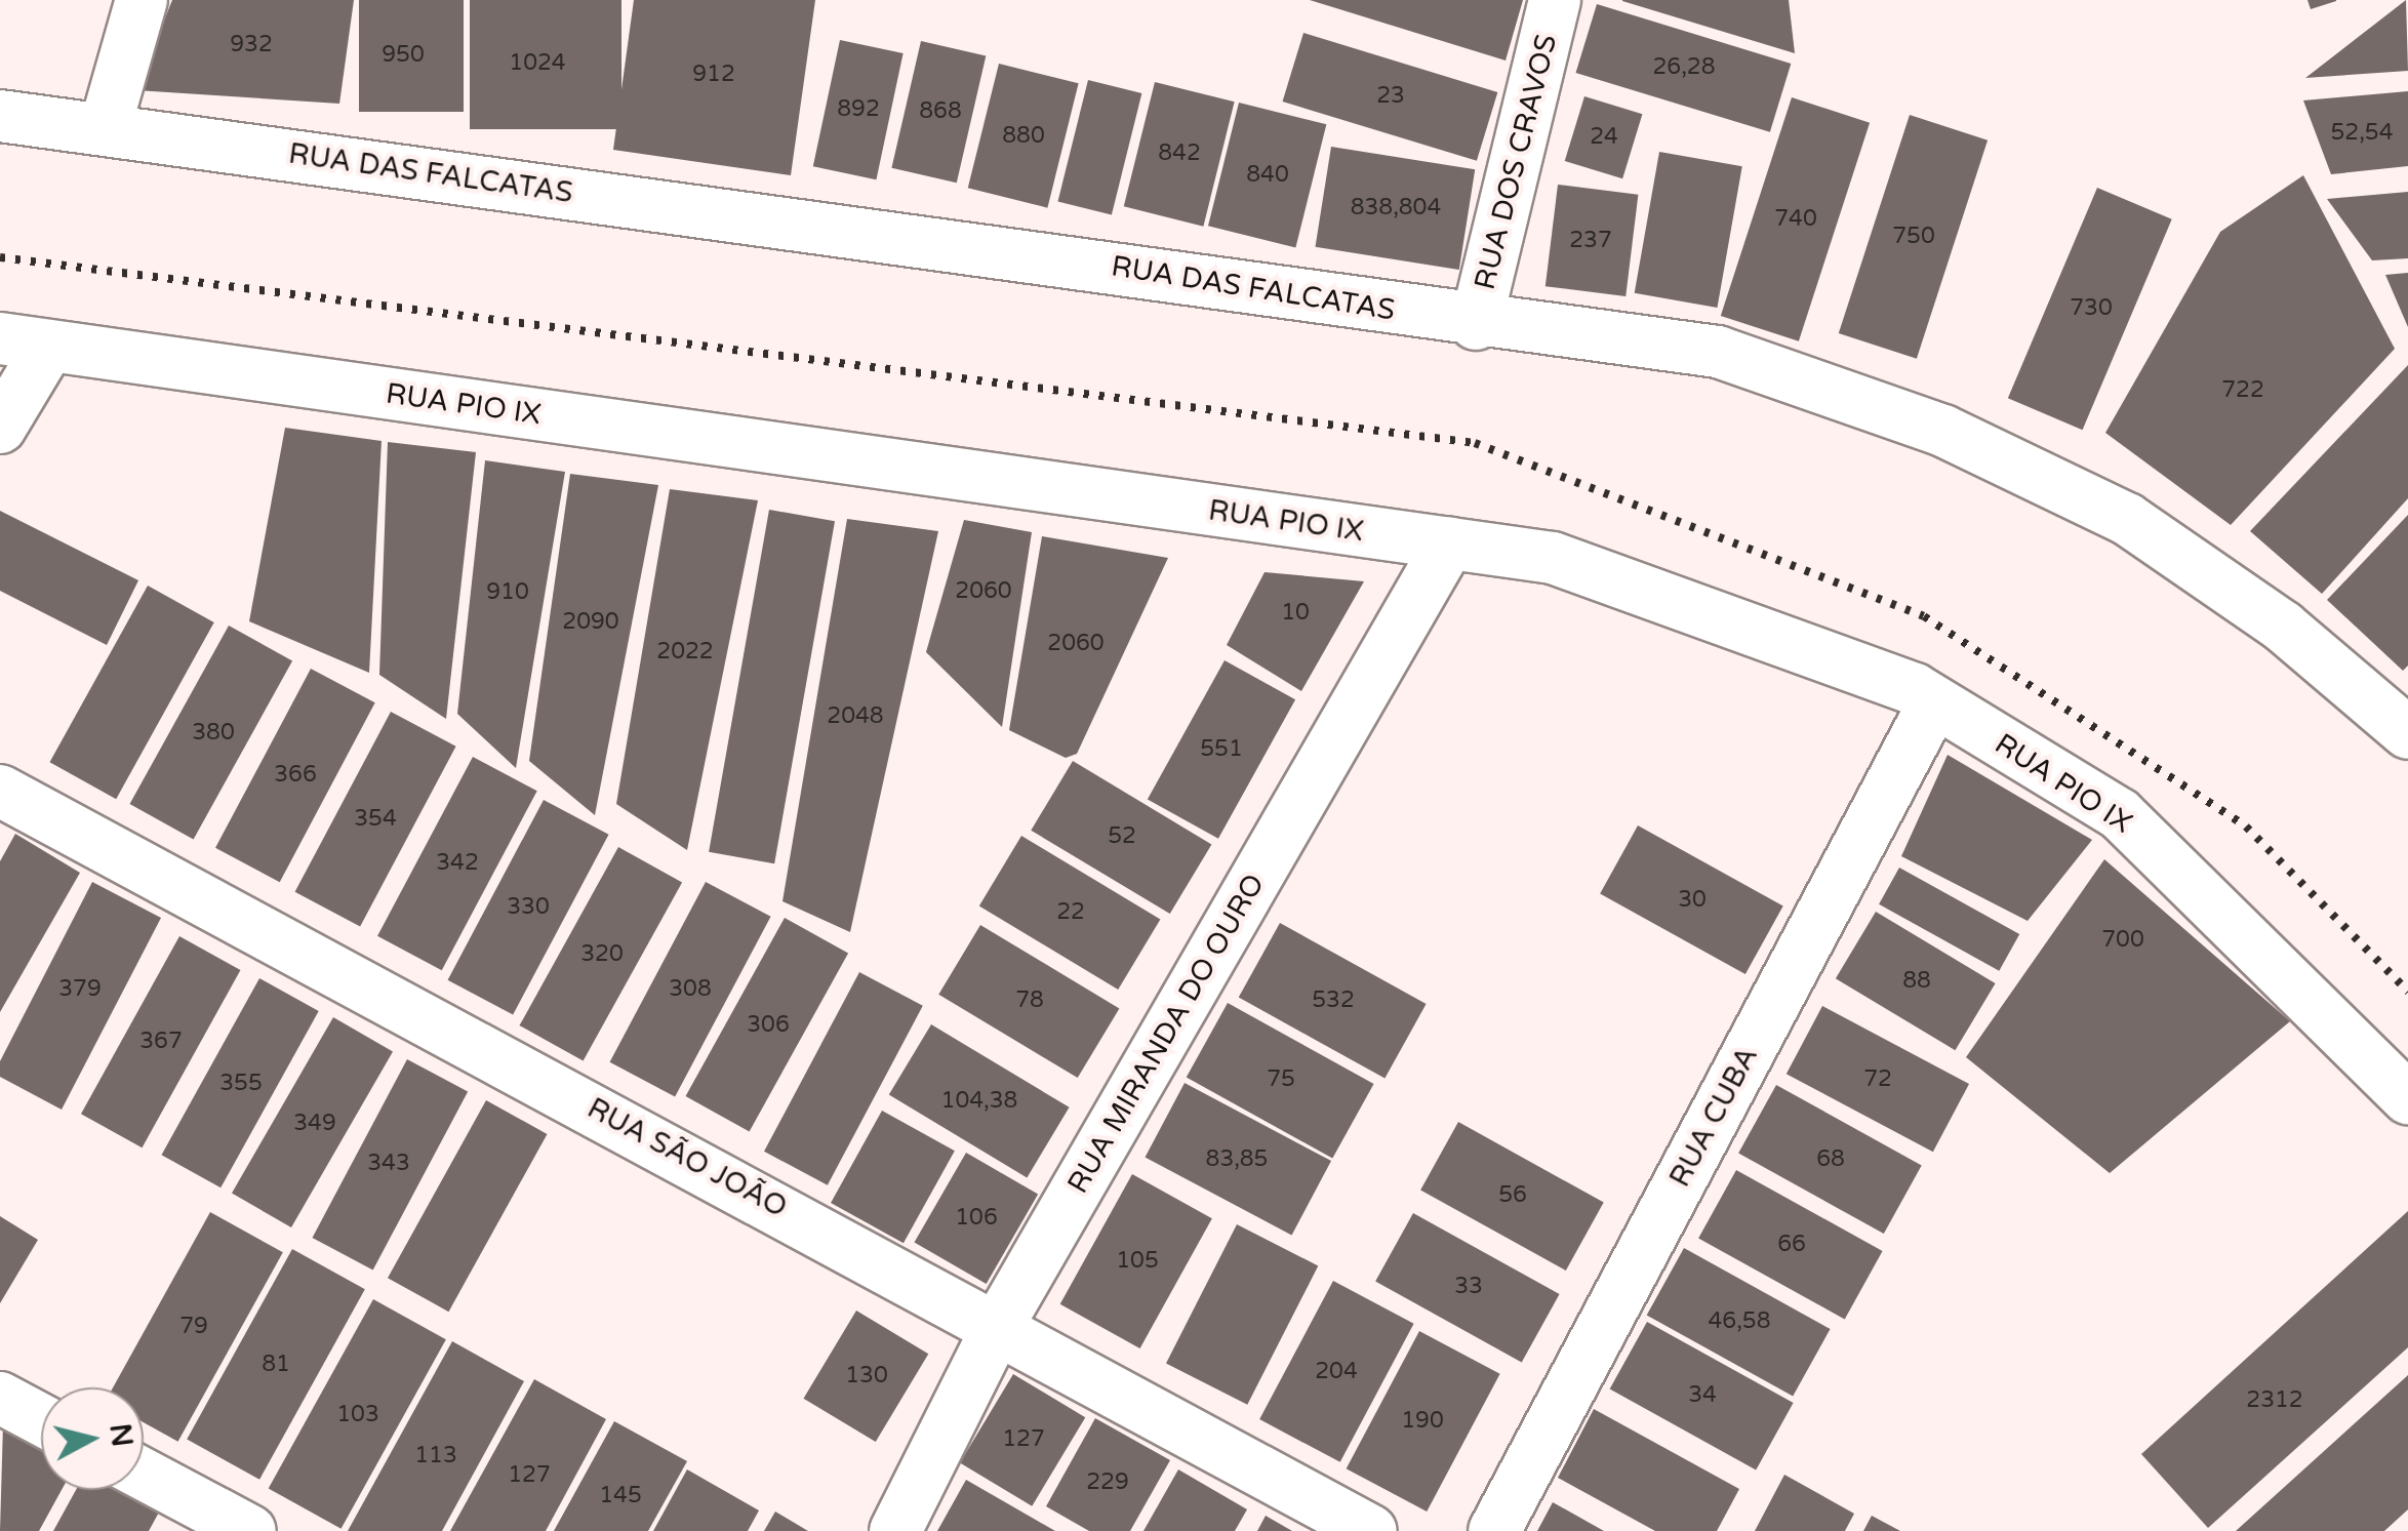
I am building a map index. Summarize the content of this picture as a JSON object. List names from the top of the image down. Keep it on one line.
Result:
{"streets":{"street":["RUA DOS CRAVOS","RUA DAS FALCATAS","RUA PIO IX","RUA MIRANDA DO OURO","RUA CUBA","RUA SÃO JOÃO"]},"crossings":[["RUA DOS CRAVOS","RUA DAS FALCATAS"],["RUA PIO IX","RUA MIRANDA DO OURO"],["RUA PIO IX","RUA CUBA"],["RUA MIRANDA DO OURO","RUA SÃO JOÃO"]],"house_numbers":["932","950","1024","26,28","912","23","892","868","52,54","880","24","842","840","838,804","740","750","237","730","722","2060","910","10","2090","2060","2022","2048","380","551","366","354","52","342","30","330","22","700","320","88","379","308","78","532","306","367","75","72","355","104,38","349","83,85","68","343","56","106","66","105","33","46,58","79","81","204","130","34","2312","103","190","127","113","127","229","145"],"north":"right"}
